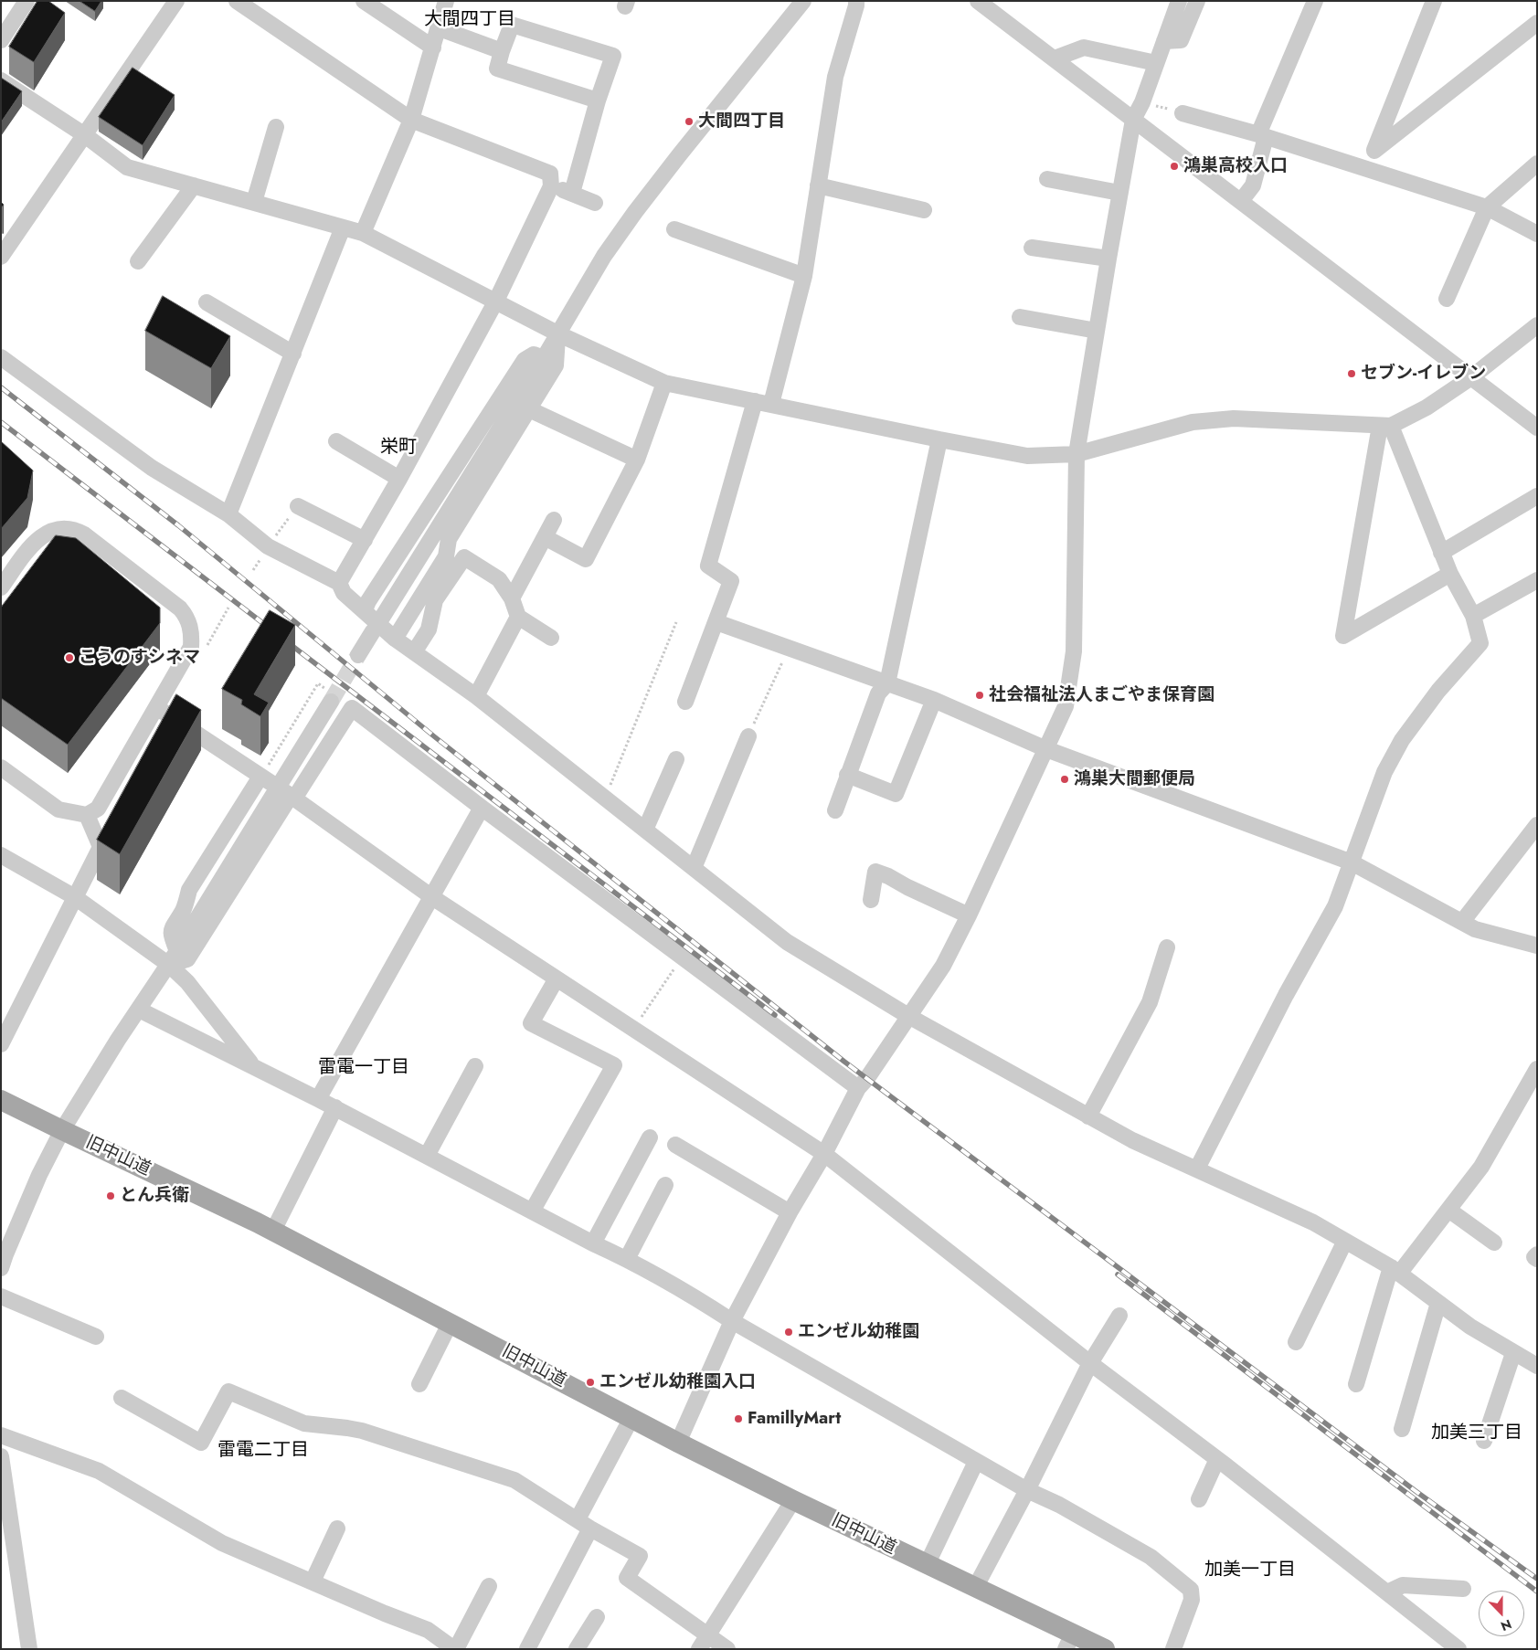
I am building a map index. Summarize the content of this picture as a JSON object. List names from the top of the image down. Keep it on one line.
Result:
{"streets":{"main road":["旧中山道"]},"districts":["大間四丁目","栄町","雷電一丁目","加美三丁目","雷電二丁目","加美一丁目"],"places":["大間四丁目","鴻巣高校入口","セブン-イレブン","こうのすシネマ","社会福祉法人まごやま保育園","鴻巣大間郵便局","とん兵衛","エンゼル幼稚園","エンゼル幼稚園入口","FamillyMart"],"north":"bottom"}
